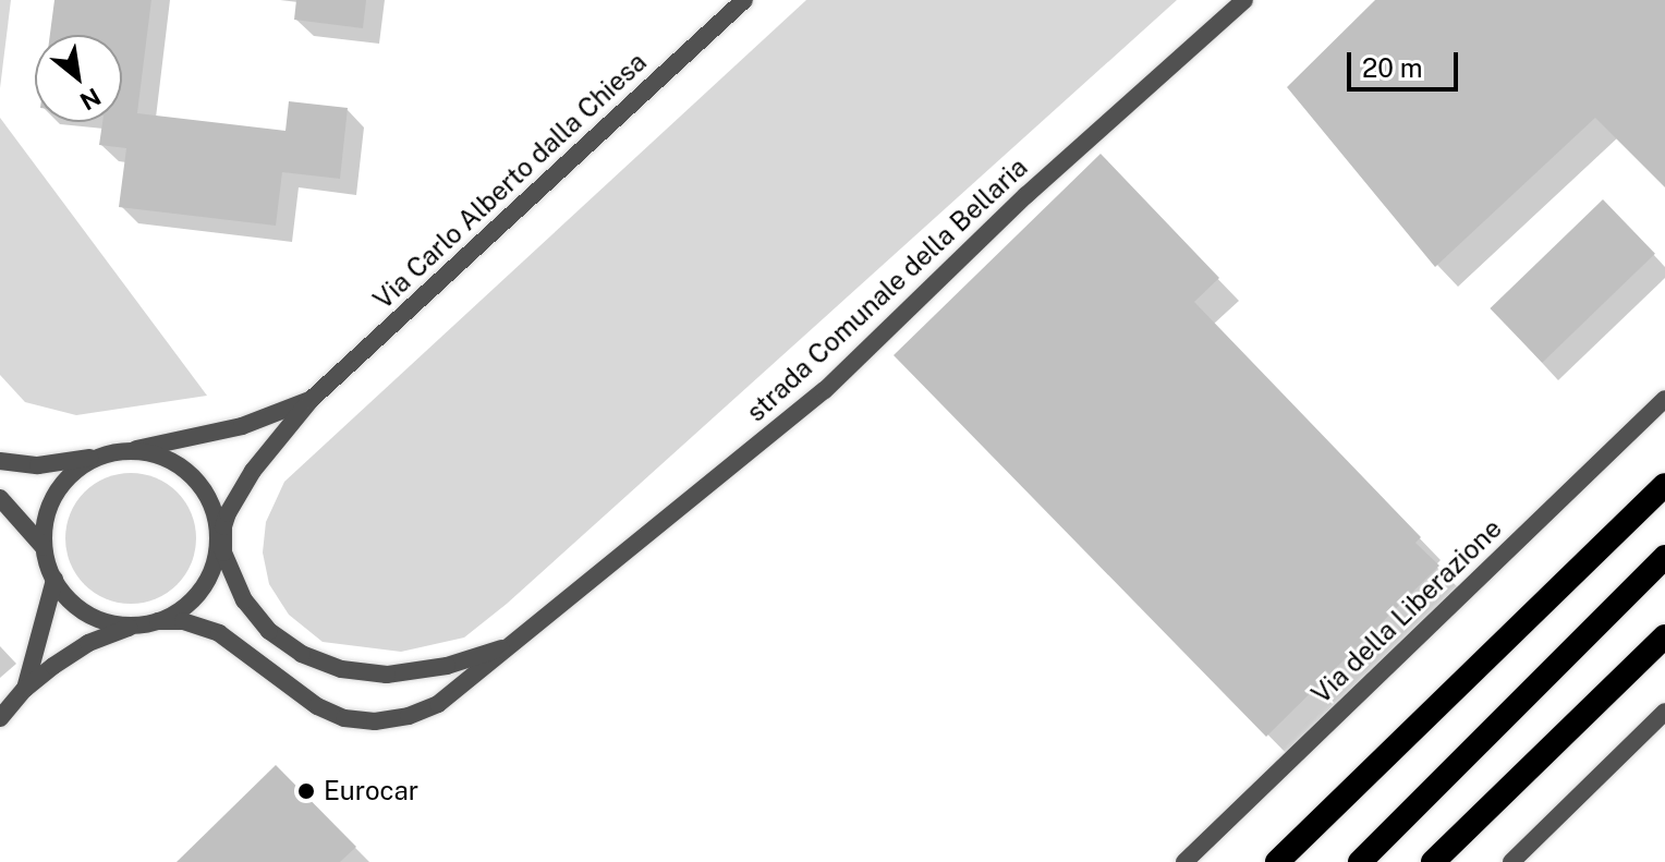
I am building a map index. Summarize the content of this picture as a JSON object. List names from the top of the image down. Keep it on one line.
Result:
{"streets":{"street":["Via Carlo Alberto dalla Chiesa","strada Comunale della Bellaria","Via della Liberazione"]},"crossings":[["Via Carlo Alberto dalla Chiesa","strada Comunale della Bellaria"]],"places":["Eurocar"],"scale_bar":"20 m","north":"bottom right"}
